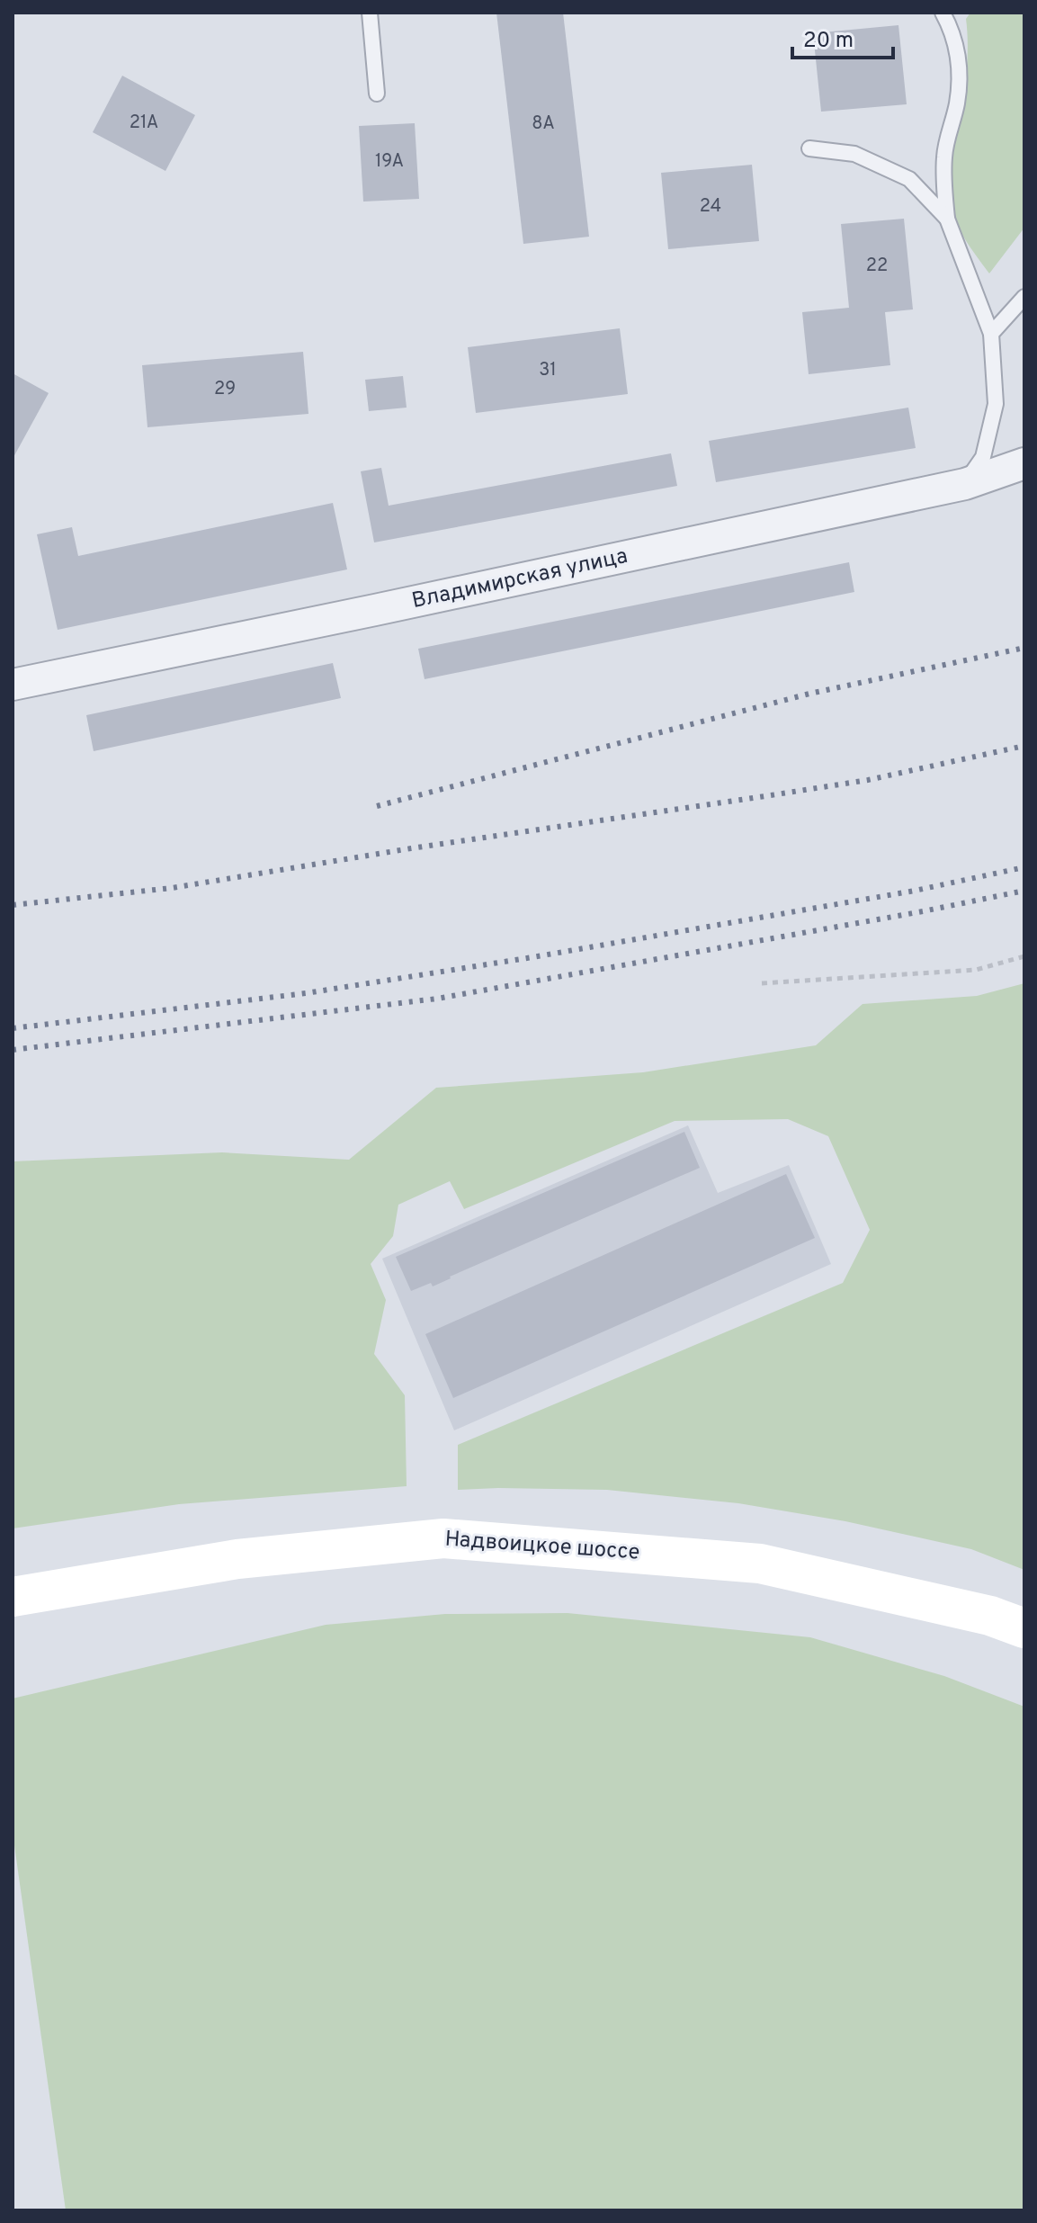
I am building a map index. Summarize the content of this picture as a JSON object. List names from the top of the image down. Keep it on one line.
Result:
{"streets":{"main road":["Надвоицкое шоссе"],"street":["Владимирская улица"]},"house_numbers":["21А","8А","19А","24","22","31","29"],"scale_bar":"20 m"}
